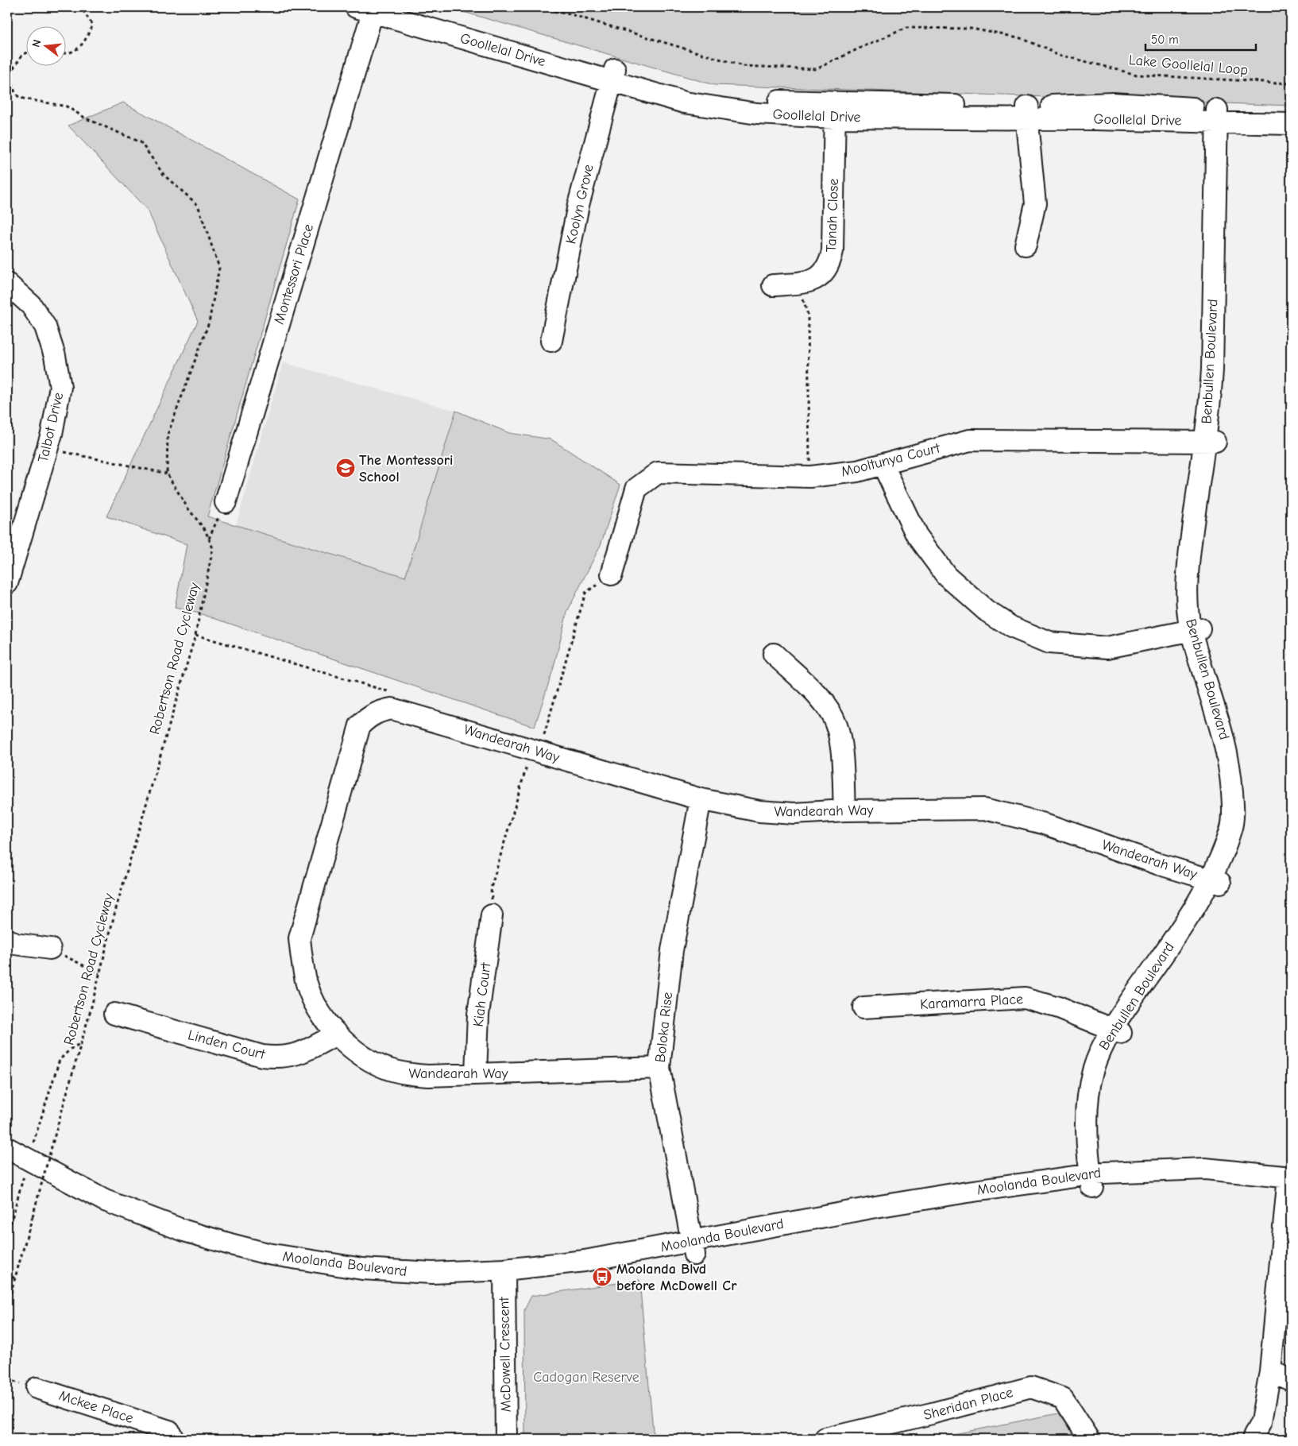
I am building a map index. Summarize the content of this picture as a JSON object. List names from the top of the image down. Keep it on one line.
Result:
{"streets":{"street":["Goollelal Drive","Koolyn Grove","Tanah Close","Montessori Place","Benbullen Boulevard","Talbot Drive","Mooltunya Court","Wandearah Way","Kiah Court","Karamarra Place","Boloka Rise","Linden Court","Moolanda Boulevard","McDowell Crescent","Sheridan Place","Mckee Place"],"path":["Lake Goollelal Loop","Robertson Road Cycleway"]},"crossings":[["Goollelal Drive","Koolyn Grove"],["Goollelal Drive","Tanah Close"],["Goollelal Drive","Montessori Place"],["Goollelal Drive","Benbullen Boulevard"],["Benbullen Boulevard","Mooltunya Court"],["Benbullen Boulevard","Wandearah Way"],["Benbullen Boulevard","Karamarra Place"],["Benbullen Boulevard","Moolanda Boulevard"],["Wandearah Way","Kiah Court"],["Wandearah Way","Boloka Rise"],["Wandearah Way","Linden Court"],["Boloka Rise","Moolanda Boulevard"],["Moolanda Boulevard","McDowell Crescent"]],"parks":["Cadogan Reserve"],"places":{"school or university":["The Montessori School"],"bus stop":["Moolanda Blvd before McDowell Cr"]},"scale_bar":"50 m","north":"left"}
